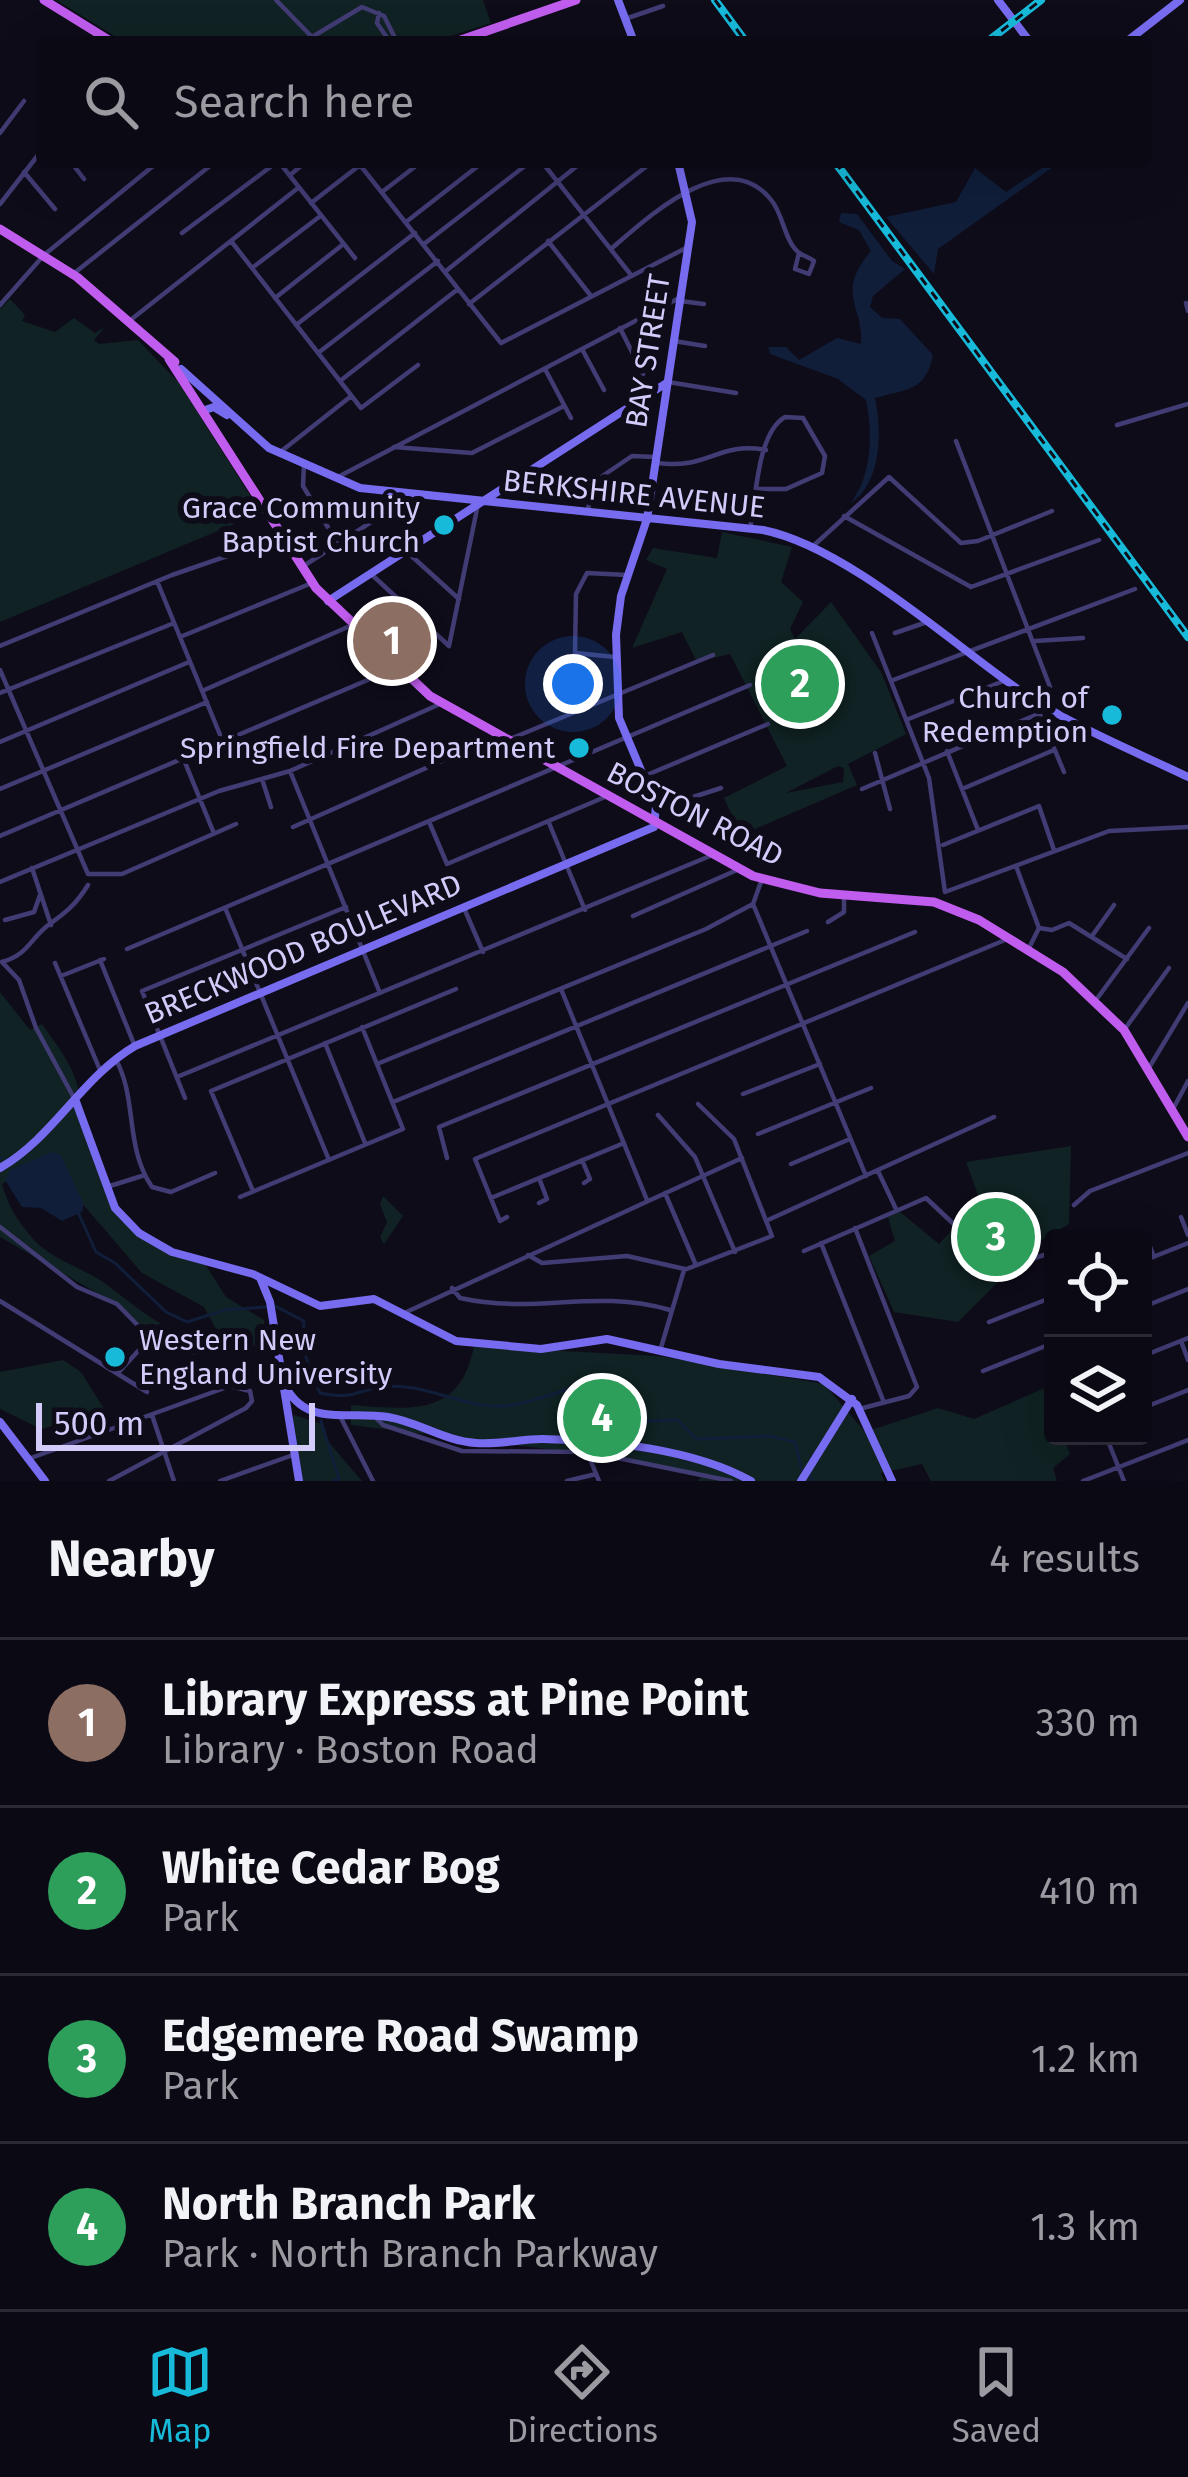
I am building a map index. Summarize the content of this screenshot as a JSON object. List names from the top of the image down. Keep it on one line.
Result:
{"streets":{"main road":["BAY STREET","BERKSHIRE AVENUE","BOSTON ROAD","BRECKWOOD BOULEVARD"]},"crossings":[["BAY STREET","BERKSHIRE AVENUE"],["BAY STREET","BOSTON ROAD"],["BAY STREET","BRECKWOOD BOULEVARD"],["BERKSHIRE AVENUE","BOSTON ROAD"],["BOSTON ROAD","BRECKWOOD BOULEVARD"]],"places":["Grace Community Baptist Church","Church of Redemption","Springfield Fire Department","Western New England University"],"scale_bar":"500 m","page":{"search":"Search here","pins":["1","2","3","4"],"scale":"500 m","heading":["Nearby","4 results"],"list":[{"mark":"1","name":"Library Express at Pine Point","note":"Library · Boston Road","value":"330 m"},{"mark":"2","name":"White Cedar Bog","note":"Park","value":"410 m"},{"mark":"3","name":"Edgemere Road Swamp","note":"Park","value":"1.2 km"},{"mark":"4","name":"North Branch Park","note":"Park · North Branch Parkway","value":"1.3 km"}],"nav":["Map","Directions","Saved"]}}
